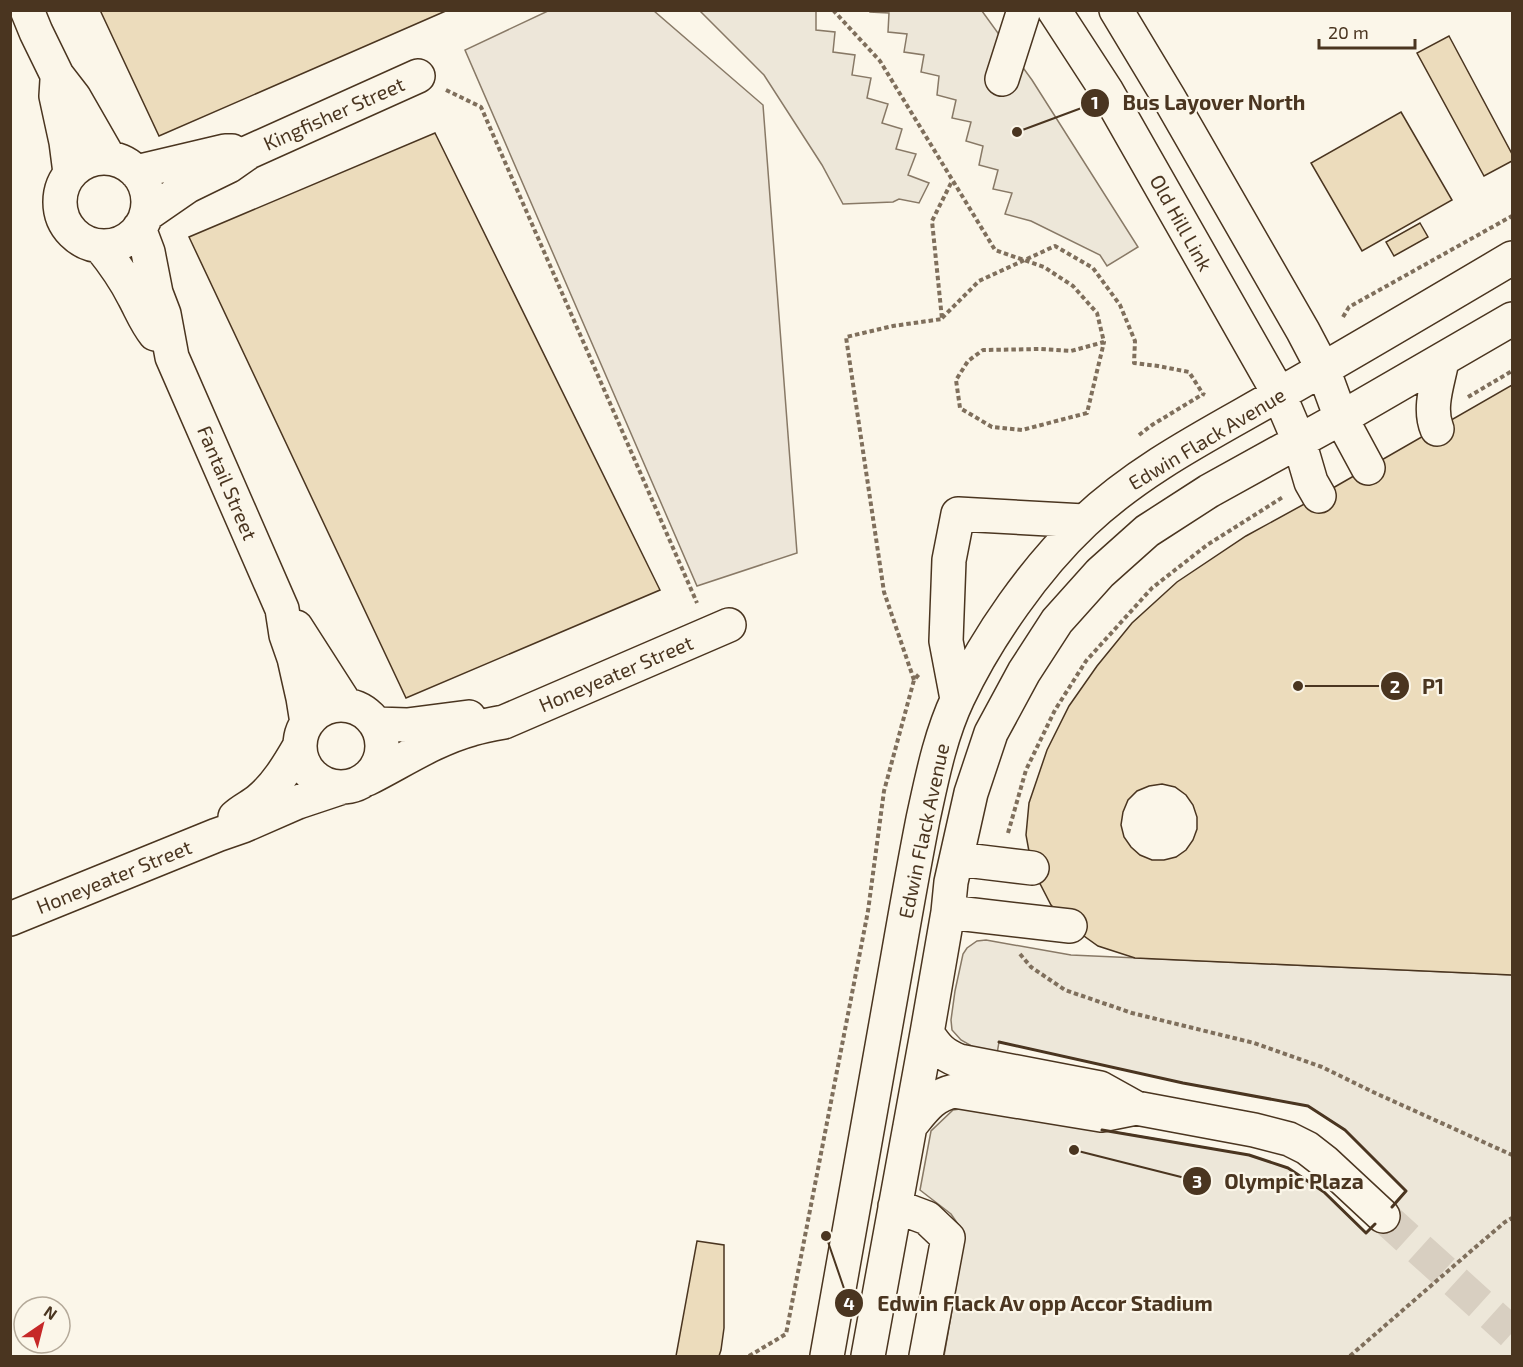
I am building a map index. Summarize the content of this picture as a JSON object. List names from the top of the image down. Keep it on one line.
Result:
{"streets":{"street":["Kingfisher Street","Old Hill Link","Edwin Flack Avenue","Fantail Street","Honeyeater Street"]},"crossings":[["Kingfisher Street","Fantail Street"],["Old Hill Link","Edwin Flack Avenue"],["Fantail Street","Honeyeater Street"]],"places":["Bus Layover North","P1","Olympic Plaza","Edwin Flack Av opp Accor Stadium"],"scale_bar":"20 m","north":"top right"}
